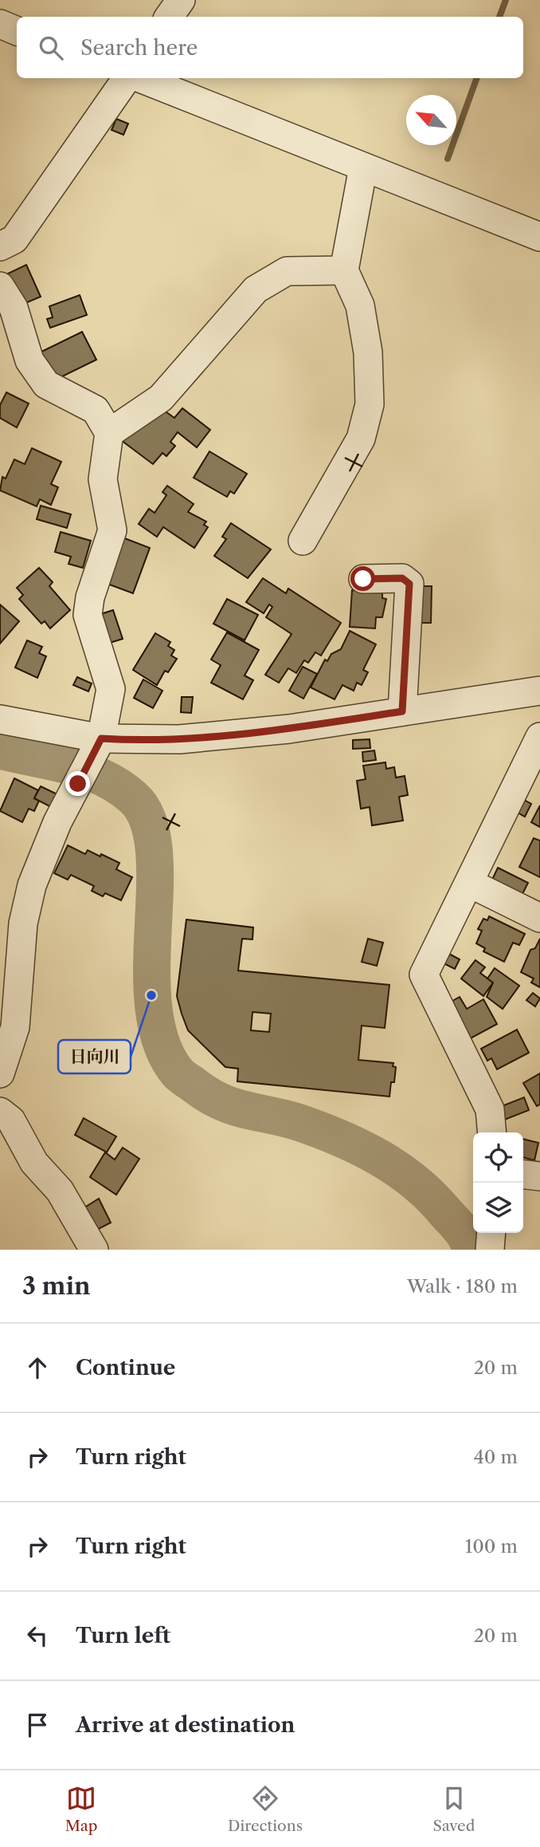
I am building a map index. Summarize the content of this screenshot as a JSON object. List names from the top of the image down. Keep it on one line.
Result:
{"places":["日向川"],"north":"top left","page":{"search":"Search here","heading":["3 min","Walk · 180 m"],"list":[["Continue","20 m"],["Turn right","40 m"],["Turn right","100 m"],["Turn left","20 m"],"Arrive at destination"],"nav":["Map","Directions","Saved"]}}
